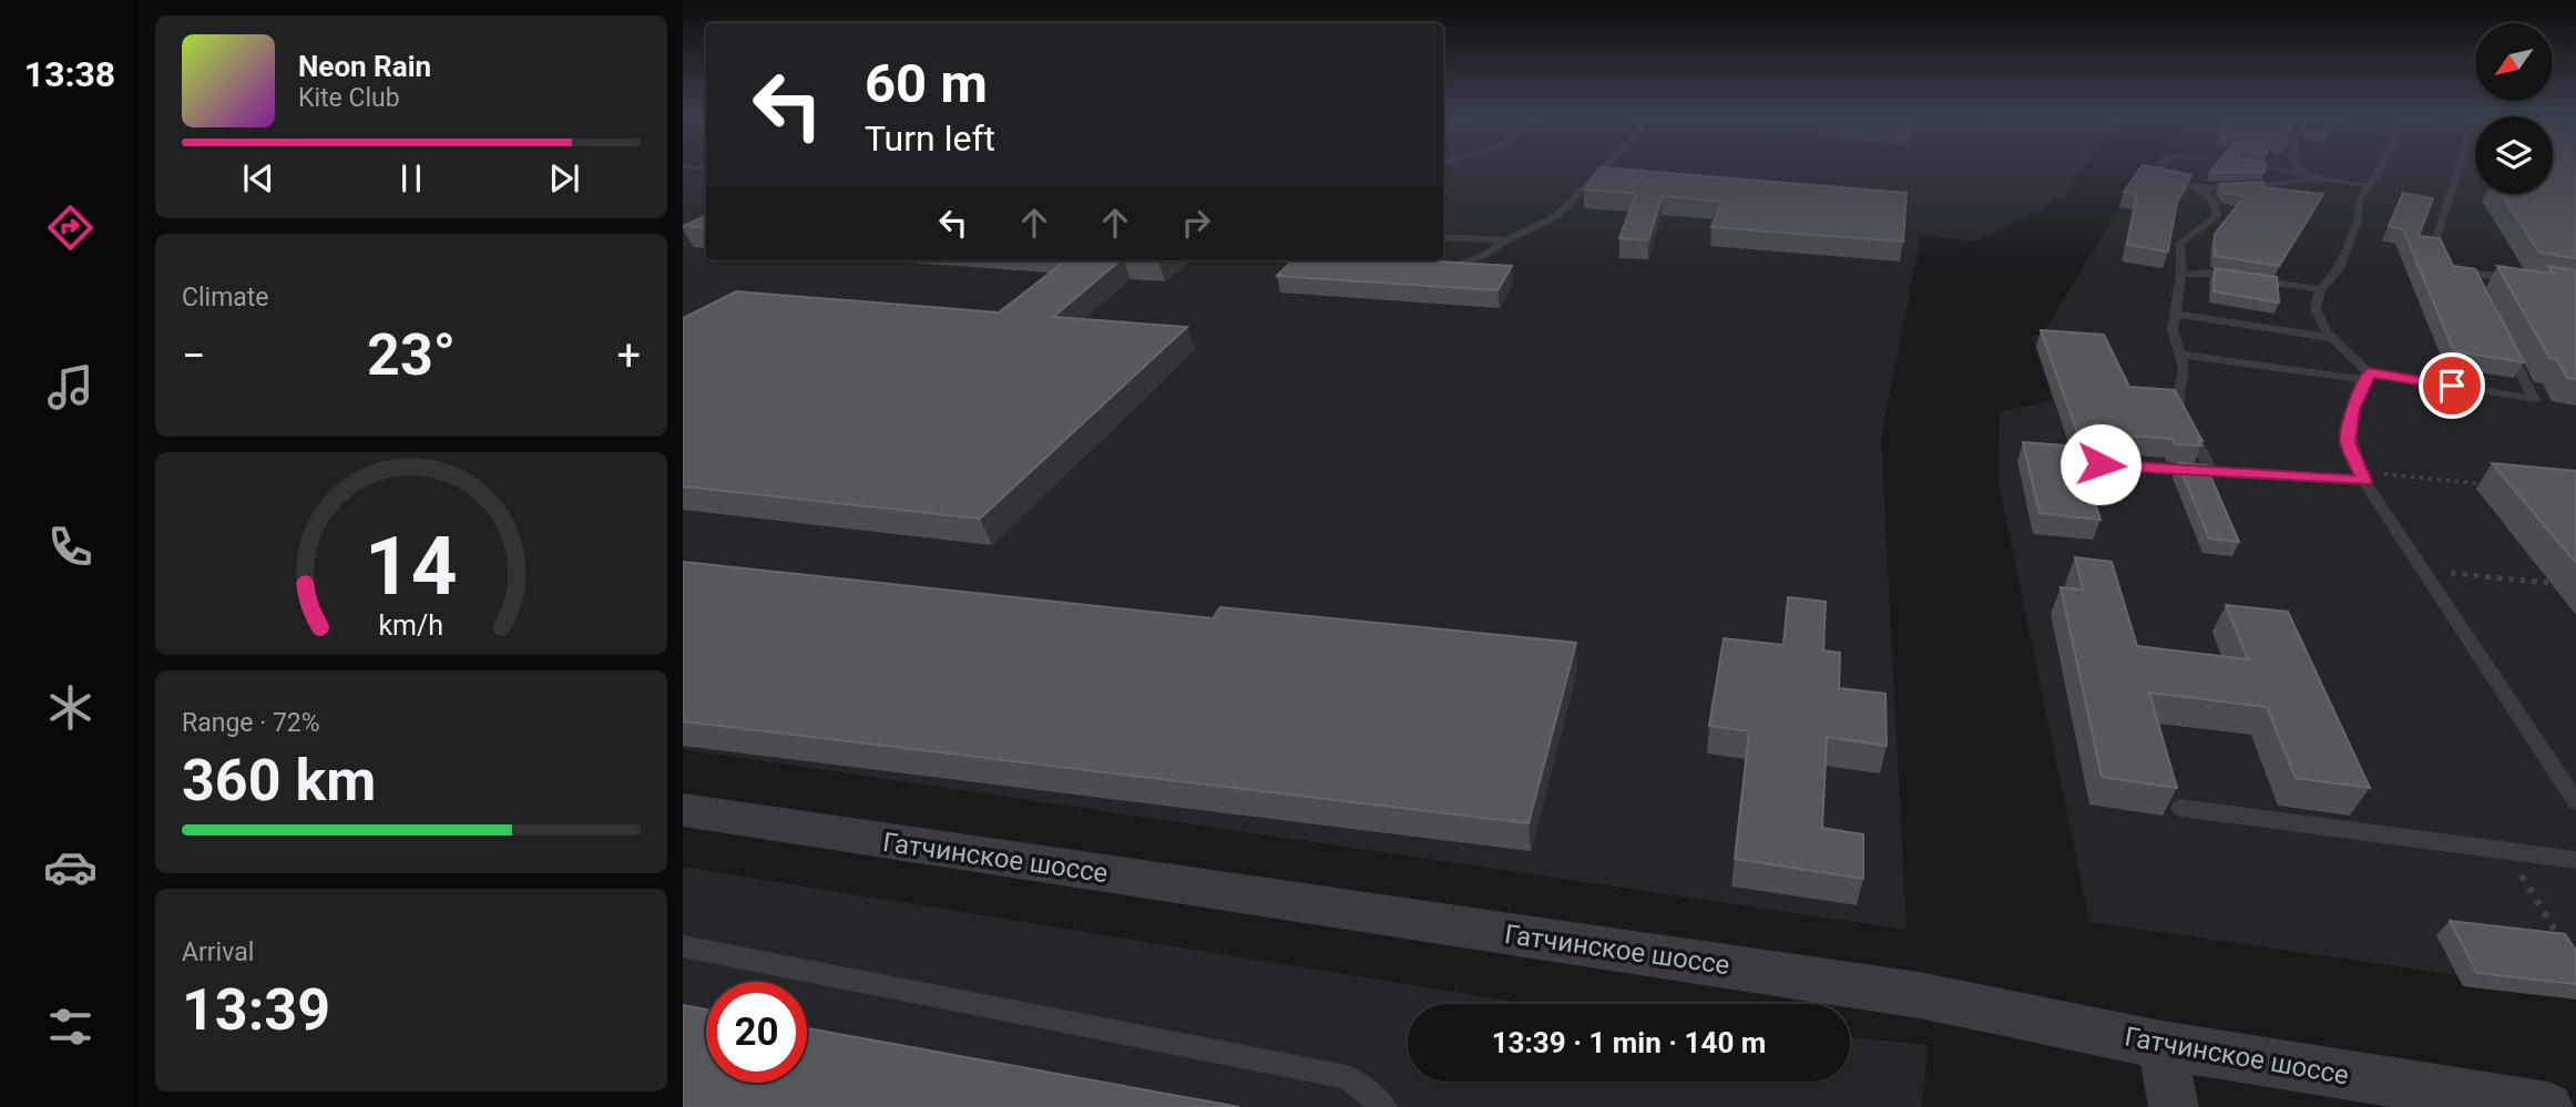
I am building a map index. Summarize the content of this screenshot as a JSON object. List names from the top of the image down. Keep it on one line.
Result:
{"streets":{"street":["Гатчинское шоссе"]},"north":"bottom left","page":{"tabs":"13:38","turn":["60 m","Turn left"],"song":["Neon Rain","Kite Club"],"tile":["Climate",["Range · 72%","360 km"],["Arrival","13:39"]],"heat":["−","23°","+"],"limit":"20","trip":"13:39 · 1 min · 140 m","gauge":["14","km/h"]}}
